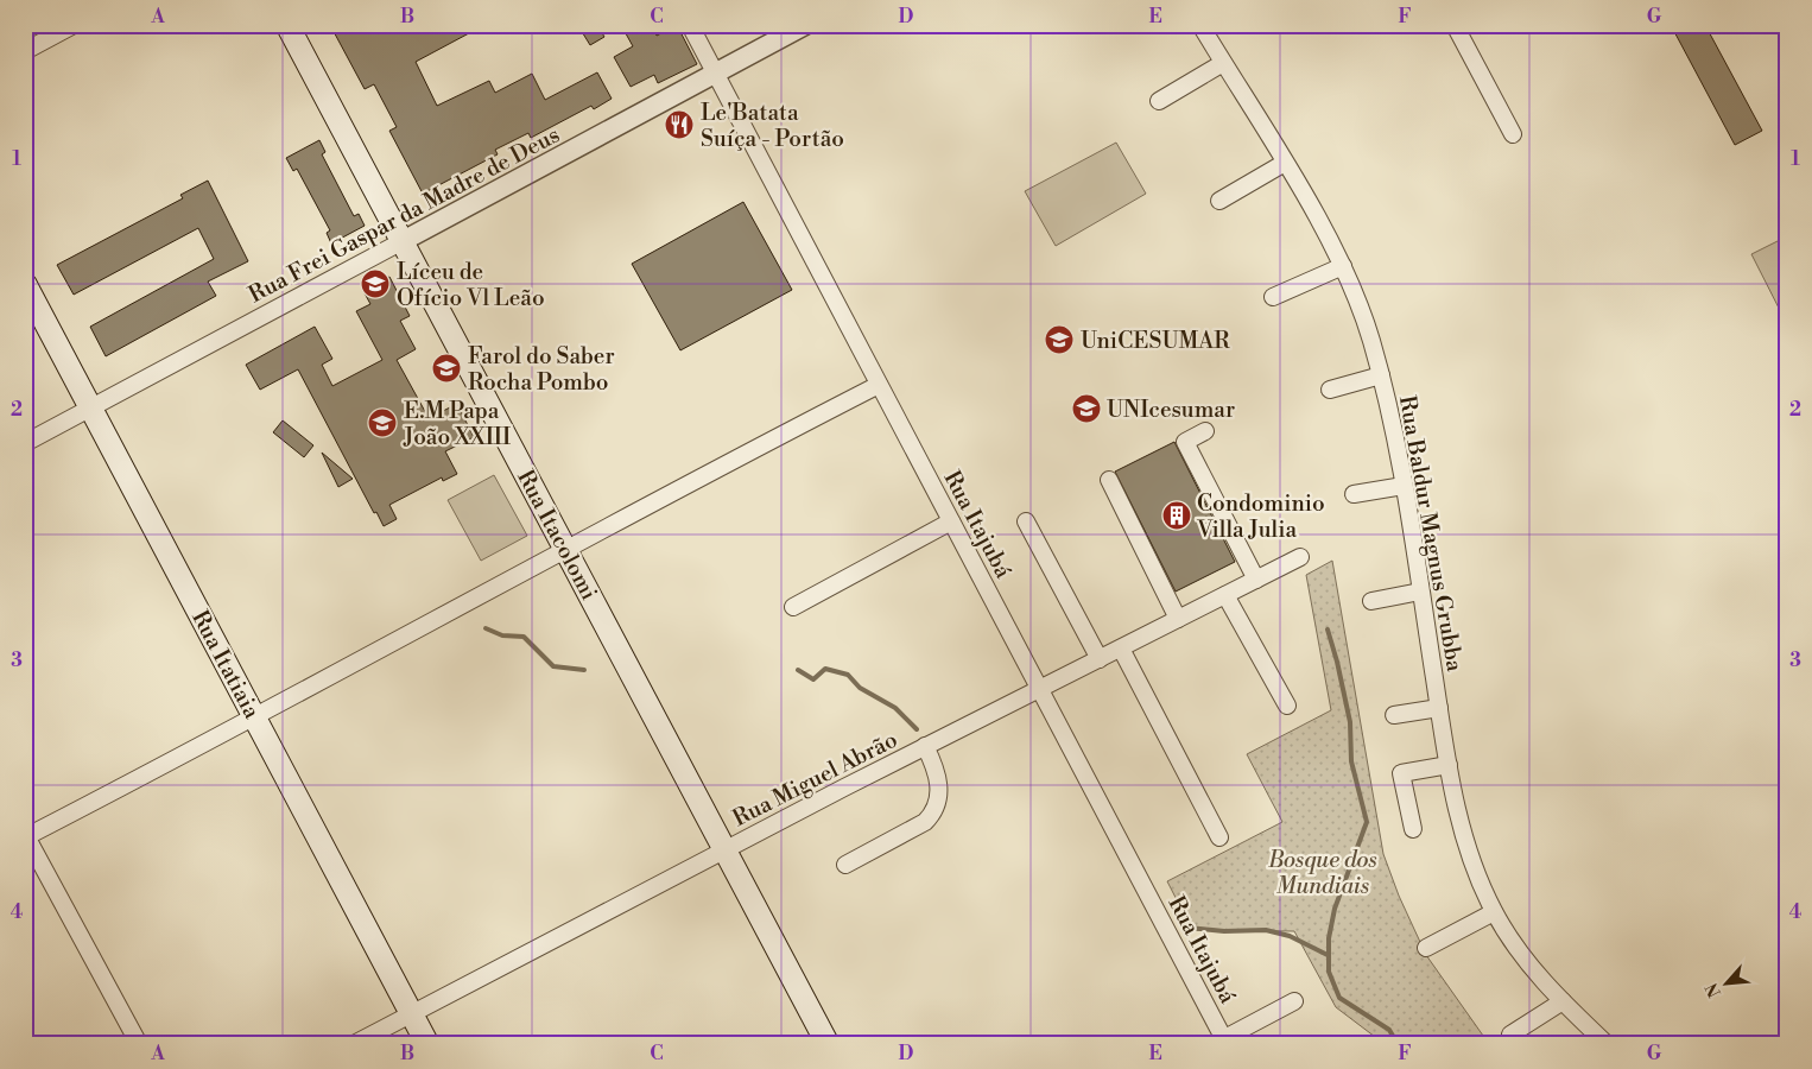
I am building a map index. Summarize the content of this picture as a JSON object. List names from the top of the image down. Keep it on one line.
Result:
{"streets":{"main road":["Rua Itacolomi","Rua Itatiaia"],"street":["Rua Frei Gaspar da Madre de Deus","Rua Itajubá","Rua Baldur Magnus Grubba","Rua Miguel Abrão"]},"crossings":[["Rua Frei Gaspar da Madre de Deus","Rua Itajubá"],["Rua Frei Gaspar da Madre de Deus","Rua Itacolomi"],["Rua Frei Gaspar da Madre de Deus","Rua Itatiaia"],["Rua Itajubá","Rua Miguel Abrão"],["Rua Itacolomi","Rua Miguel Abrão"],["Rua Itatiaia","Rua Miguel Abrão"]],"parks":["Bosque dos Mundiais"],"places":{"restaurant":["Le'Batata Suíça - Portão"],"school or university":["Líceu de Ofício Vl Leão","UniCESUMAR","Farol do Saber Rocha Pombo","UNIcesumar","E.M Papa João XXIII"],"building":["Condominio Villa Julia"]},"north":"bottom left","grid":{"columns":["A","B","C","D","E","F","G"],"rows":["1","2","3","4"]}}
